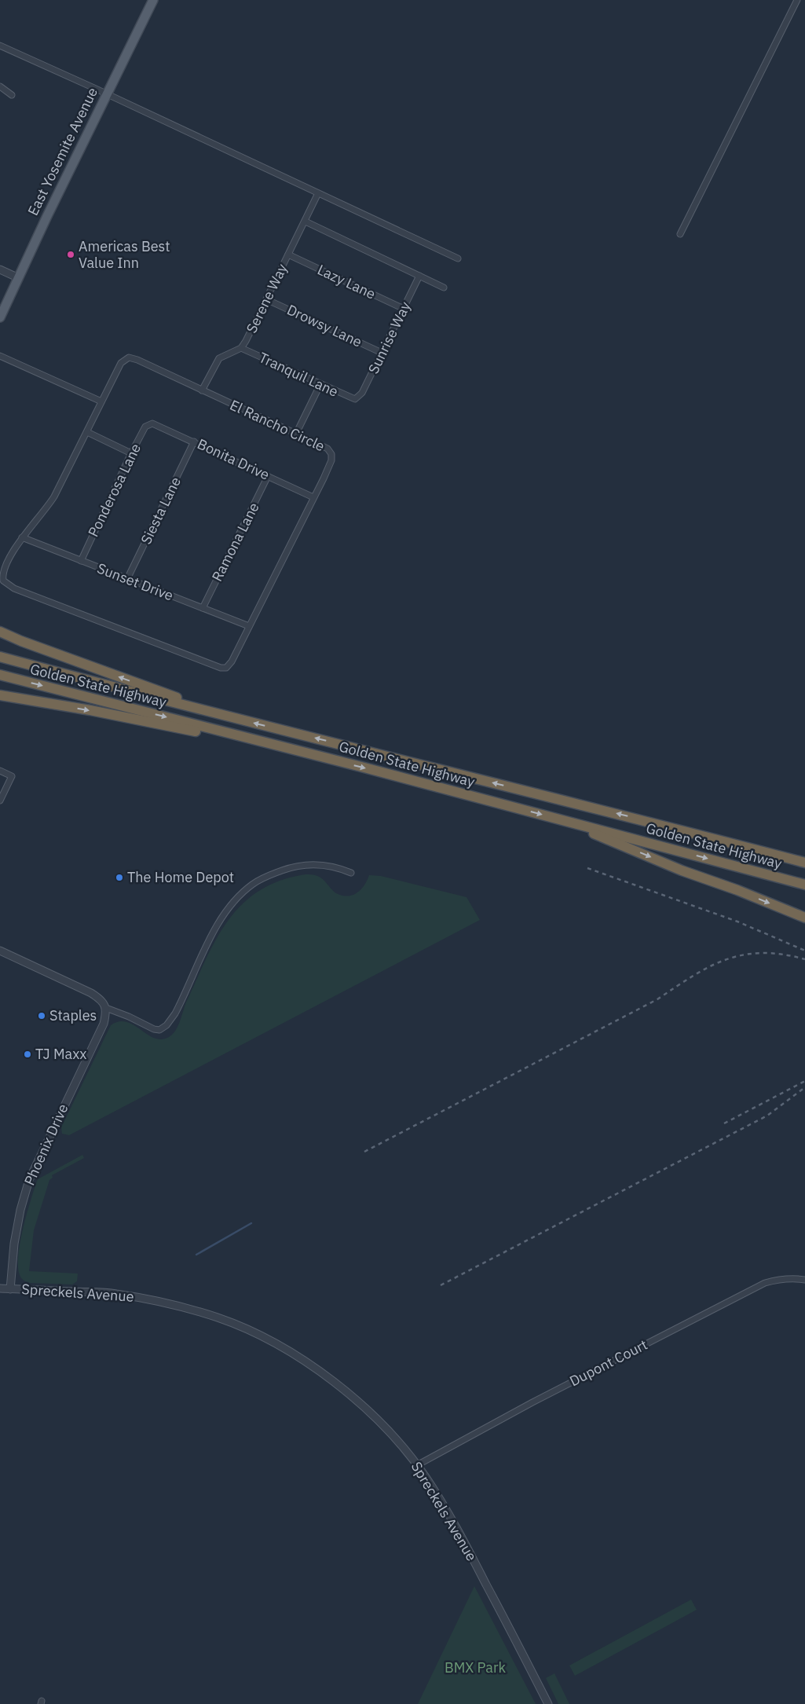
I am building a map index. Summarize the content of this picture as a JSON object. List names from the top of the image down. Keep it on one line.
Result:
{"streets":{"highway":["Golden State Highway"],"main road":["East Yosemite Avenue"],"street":["Lazy Lane","Serene Way","Drowsy Lane","Sunrise Way","Tranquil Lane","El Rancho Circle","Bonita Drive","Ponderosa Lane","Siesta Lane","Ramona Lane","Sunset Drive","Phoenix Drive","Spreckels Avenue","Dupont Court"]},"crossings":[["Lazy Lane","Serene Way"],["Lazy Lane","Sunrise Way"],["Serene Way","Drowsy Lane"],["Serene Way","Tranquil Lane"],["Serene Way","El Rancho Circle"],["Drowsy Lane","Sunrise Way"],["Sunrise Way","Tranquil Lane"],["El Rancho Circle","Bonita Drive"],["El Rancho Circle","Sunset Drive"],["Bonita Drive","Ponderosa Lane"],["Bonita Drive","Siesta Lane"],["Bonita Drive","Ramona Lane"],["Ponderosa Lane","Sunset Drive"],["Siesta Lane","Sunset Drive"],["Ramona Lane","Sunset Drive"],["Phoenix Drive","Spreckels Avenue"],["Spreckels Avenue","Dupont Court"]],"parks":["BMX Park"],"places":["Americas Best Value Inn","The Home Depot","Staples","TJ Maxx"]}
